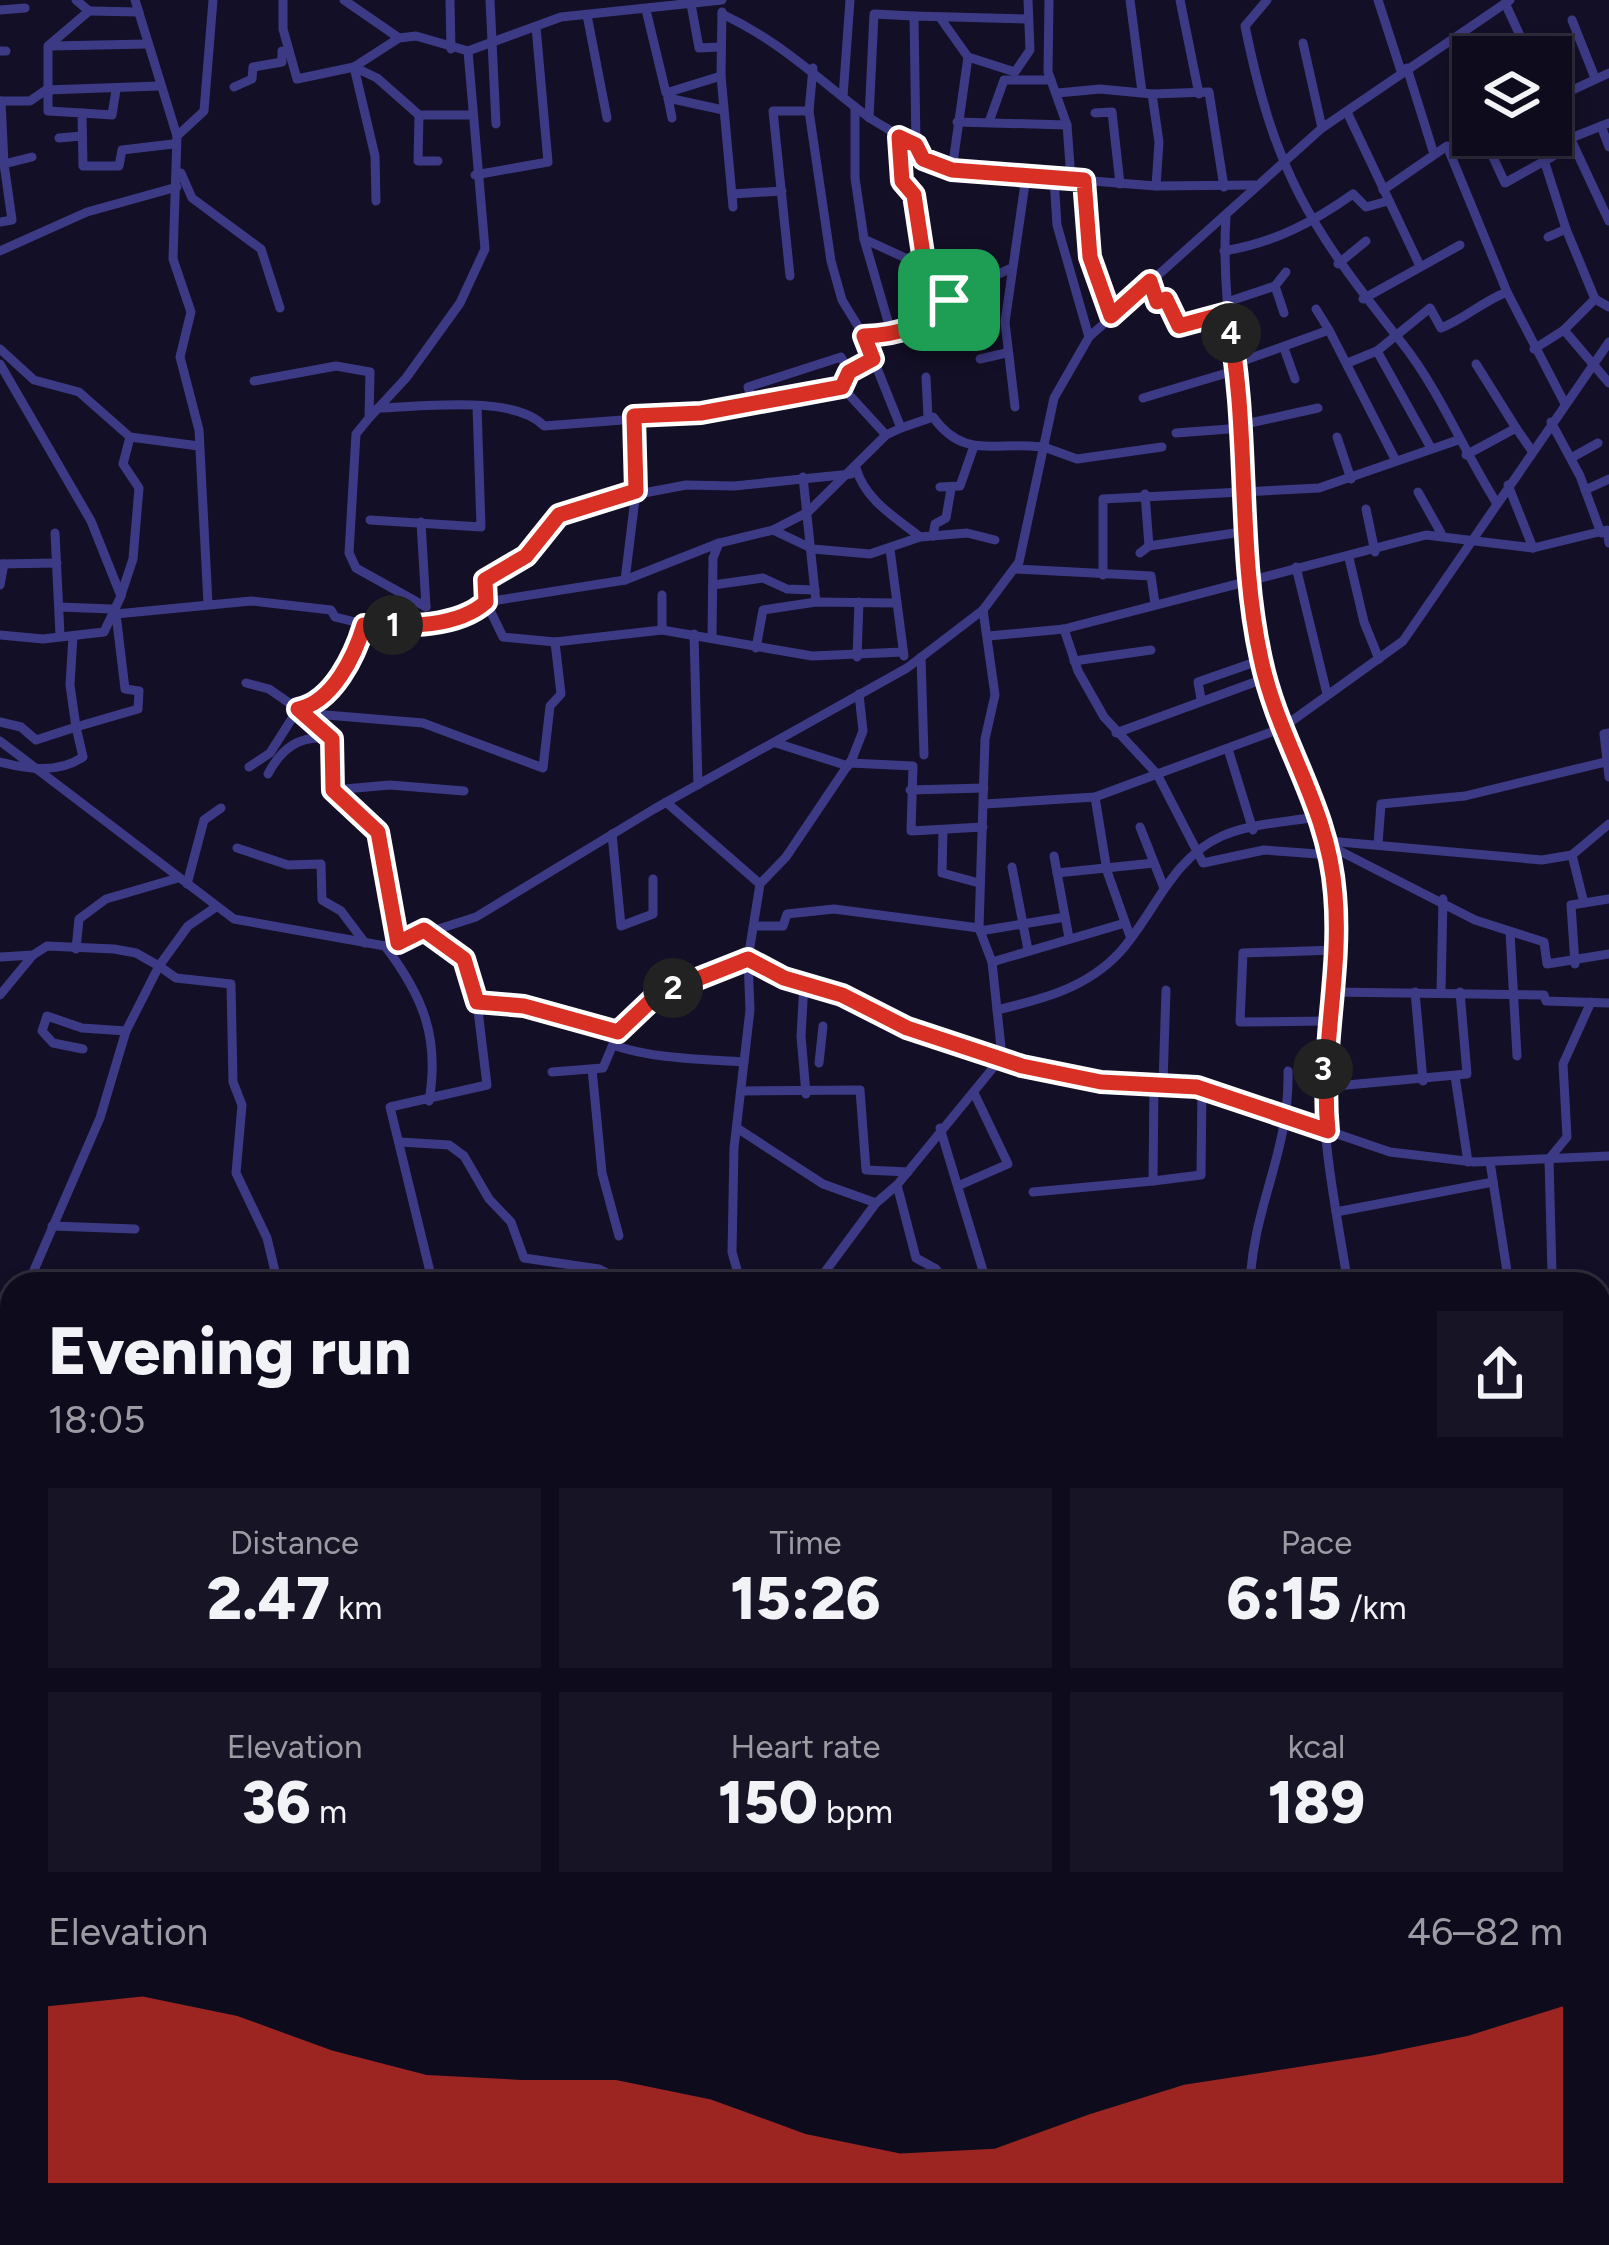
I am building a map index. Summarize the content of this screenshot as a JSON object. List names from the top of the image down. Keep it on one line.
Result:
{"page":{"pins":["4","1","2","3"],"heading":["Evening run","18:05"],"stats":[["Distance","2.47 km"],["Time","15:26"],["Pace","6:15 /km"],["Elevation","36 m"],["Heart rate","150 bpm"],["kcal","189"]],"chart":["Elevation","46–82 m"]}}
